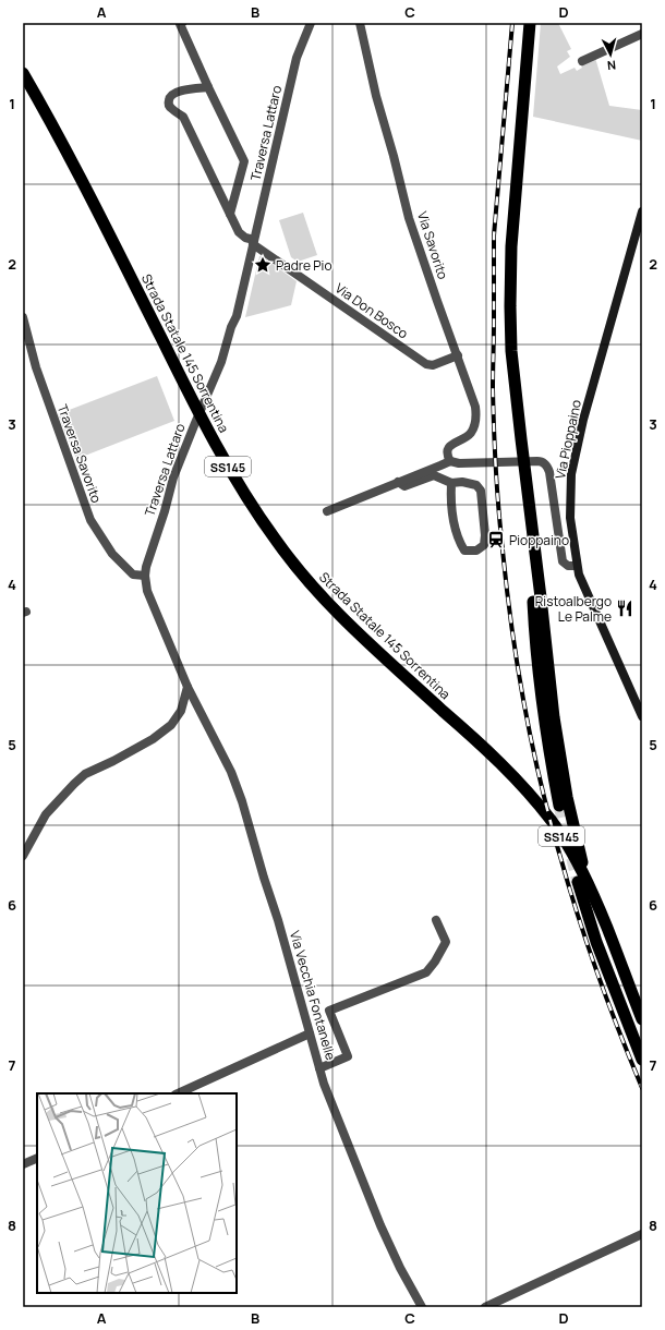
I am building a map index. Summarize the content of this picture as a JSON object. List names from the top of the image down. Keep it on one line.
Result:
{"streets":{"highway":["Strada Statale 145 Sorrentina","SS145"],"main road":["Via Pioppaino"],"street":["Traversa Lattaro","Via Savorito","Via Don Bosco","Traversa Savorito","Via Vecchia Fontanelle"]},"crossings":[["Traversa Lattaro","Via Don Bosco"],["Traversa Lattaro","Traversa Savorito"],["Traversa Lattaro","Via Vecchia Fontanelle"],["Via Savorito","Via Don Bosco"]],"places":{"place":["Padre Pio"],"station":["Pioppaino"],"restaurant":["Ristoalbergo Le Palme"]},"north":"bottom","grid":{"columns":["A","B","C","D"],"rows":["1","2","3","4","5","6","7","8"]}}
